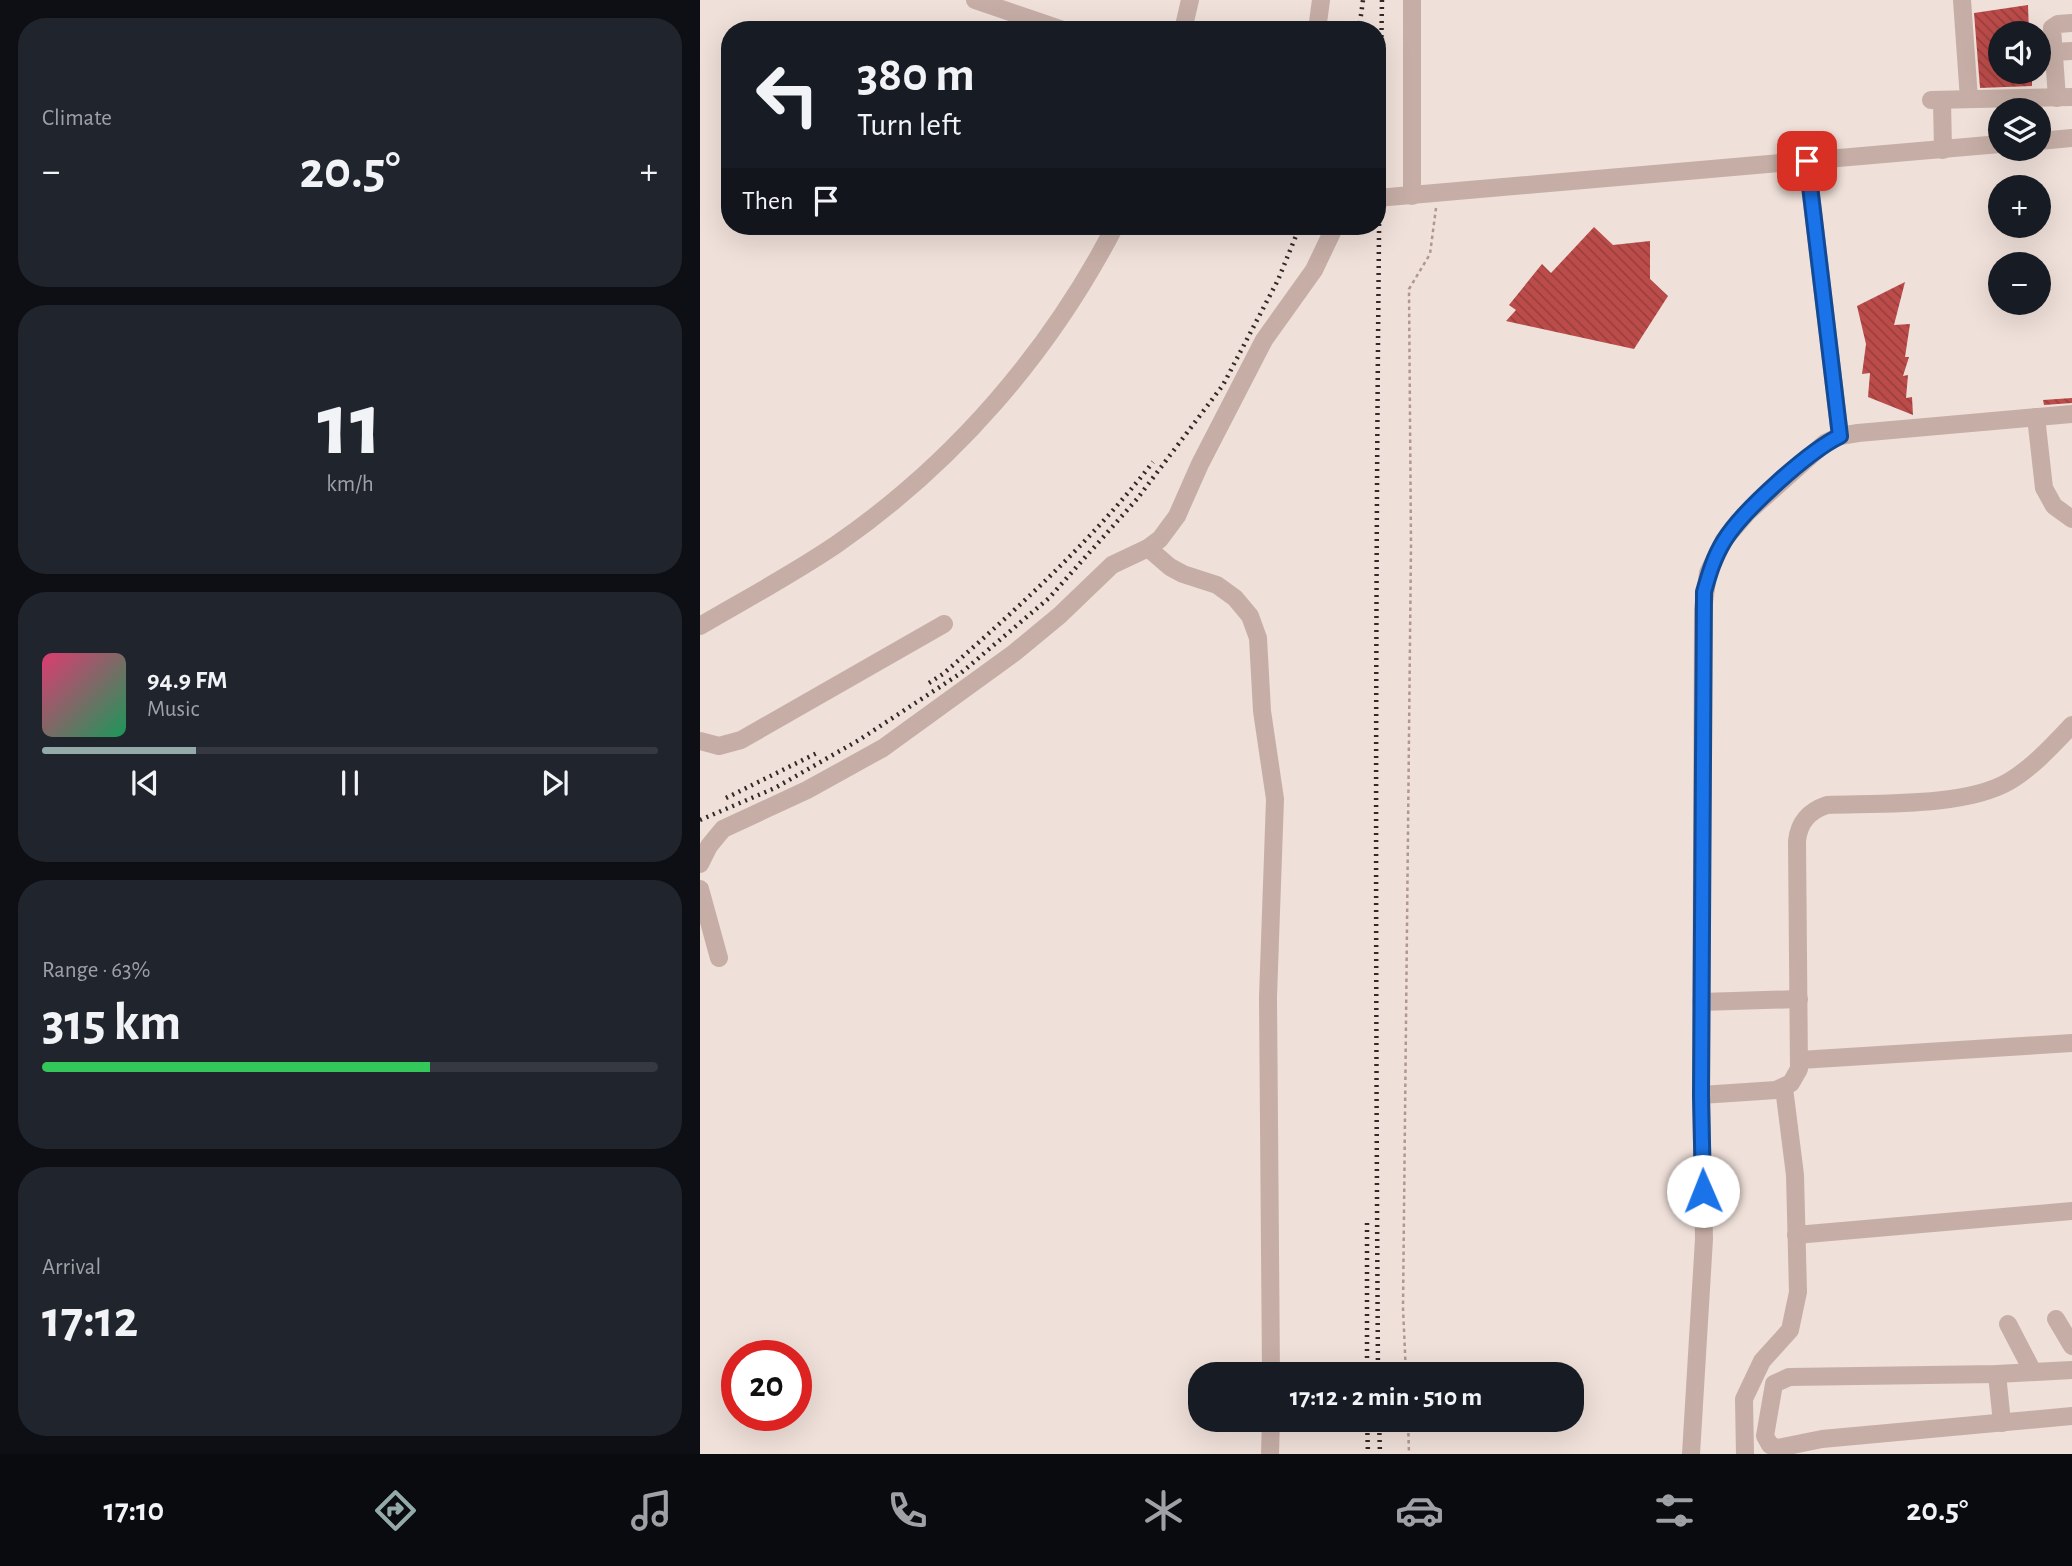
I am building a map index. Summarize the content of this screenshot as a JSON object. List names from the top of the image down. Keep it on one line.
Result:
{"page":{"tile":["Climate",["11","km/h"],["Range · 63%","315 km"],["Arrival","17:12"]],"map_buttons":["+","−"],"turn":["380 m","Turn left"],"heat":["−","20.5°","+"],"then":"Then","song":["94.9 FM","Music"],"limit":"20","trip":"17:12 · 2 min · 510 m","tabs":["17:10","20.5°"]}}
